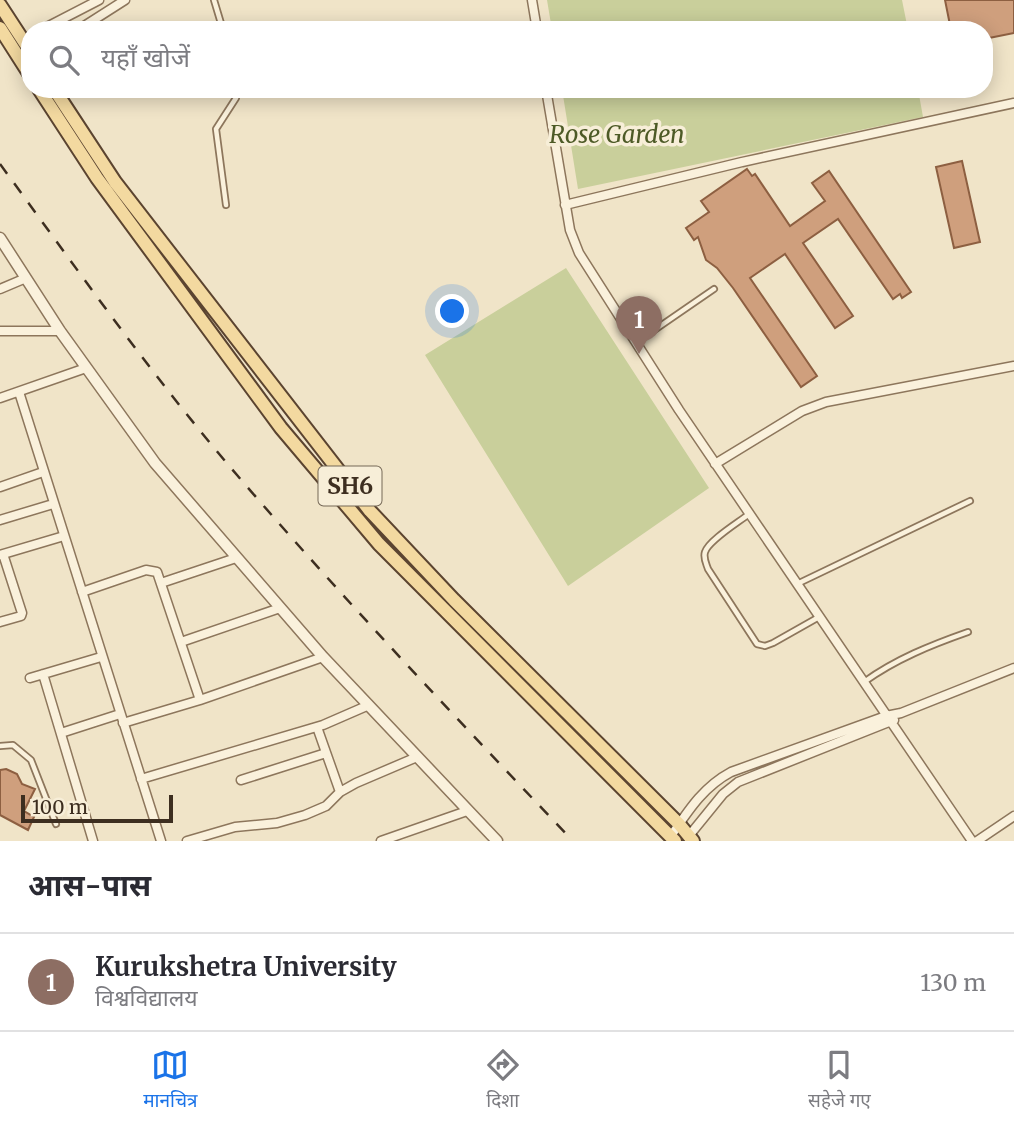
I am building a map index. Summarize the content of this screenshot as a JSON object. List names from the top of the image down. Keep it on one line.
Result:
{"streets":{"main road":["SH6"]},"parks":["Rose Garden"],"scale_bar":"100 m","page":{"search":"यहाँ खोजें","pins":"1","scale":"100 m","heading":"आस-पास","list":[{"mark":"1","name":"Kurukshetra University","note":"विश्वविद्यालय","value":"130 m"}],"nav":["मानचित्र","दिशा","सहेजे गए"]}}
